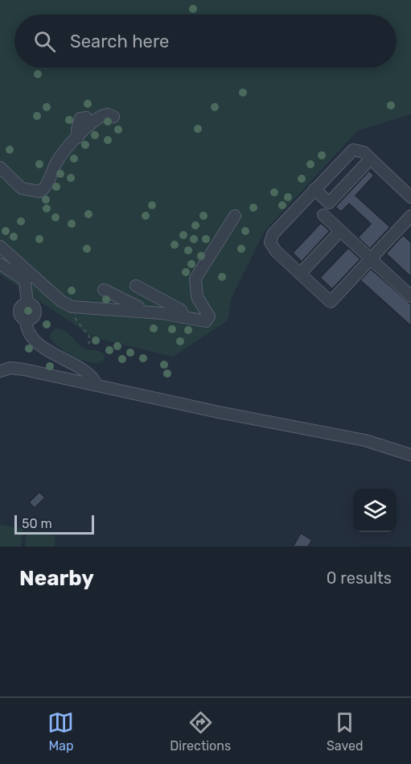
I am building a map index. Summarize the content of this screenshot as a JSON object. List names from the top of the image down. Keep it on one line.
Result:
{"scale_bar":"50 m","page":{"search":"Search here","scale":"50 m","heading":["Nearby","0 results"],"nav":["Map","Directions","Saved"]}}
